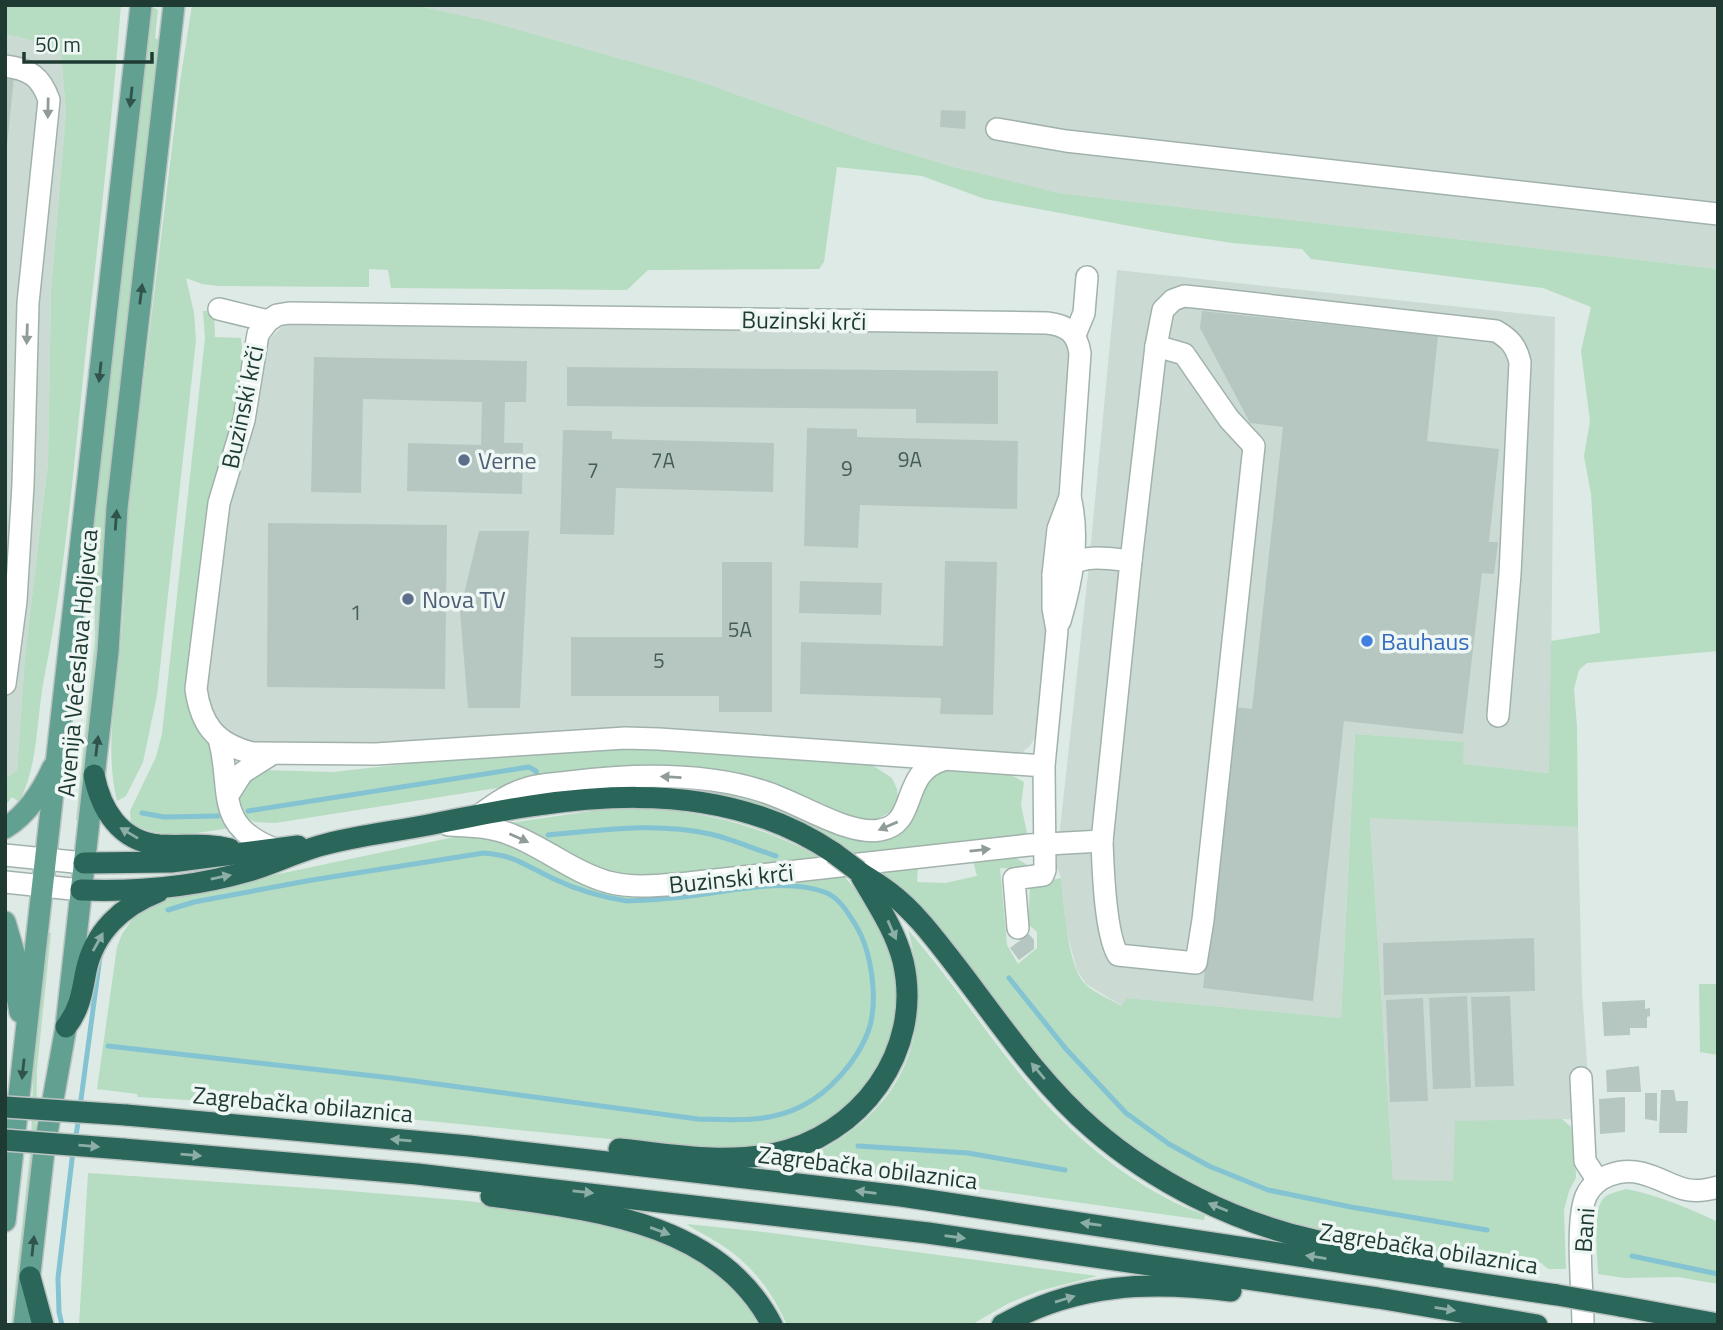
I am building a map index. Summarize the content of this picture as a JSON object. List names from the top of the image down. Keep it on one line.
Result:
{"streets":{"highway":["Zagrebačka obilaznica"],"main road":["Avenija Većeslava Holjevca"],"street":["Buzinski krči","Bani"]},"places":["Verne","Nova TV","Bauhaus"],"house_numbers":["9A","7A","9","7","1","5A","5"],"scale_bar":"50 m"}
